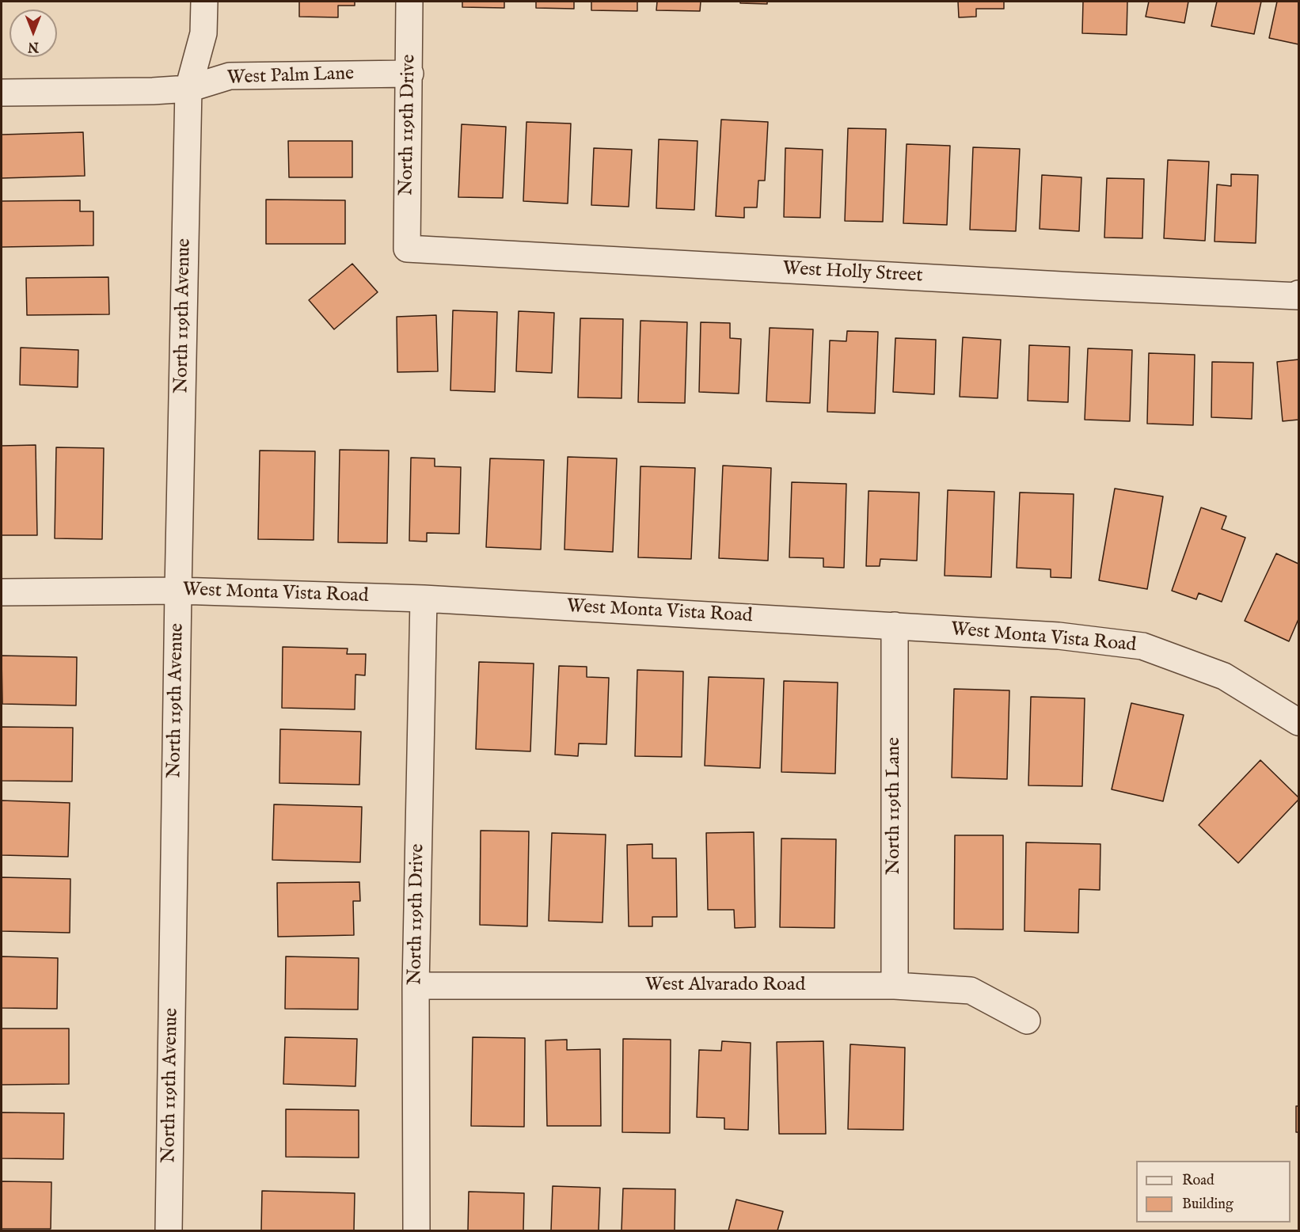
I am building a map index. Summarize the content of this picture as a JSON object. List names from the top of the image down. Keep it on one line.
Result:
{"streets":{"street":["West Palm Lane","North 119th Drive","West Holly Street","North 119th Avenue","West Monta Vista Road","North 119th Lane","West Alvarado Road"]},"crossings":[["West Palm Lane","North 119th Drive"],["West Palm Lane","North 119th Avenue"],["North 119th Drive","West Holly Street"],["North 119th Drive","West Monta Vista Road"],["North 119th Drive","West Alvarado Road"],["North 119th Avenue","West Monta Vista Road"],["West Monta Vista Road","North 119th Lane"],["North 119th Lane","West Alvarado Road"]],"legend":["Road","Building"],"north":"bottom"}
